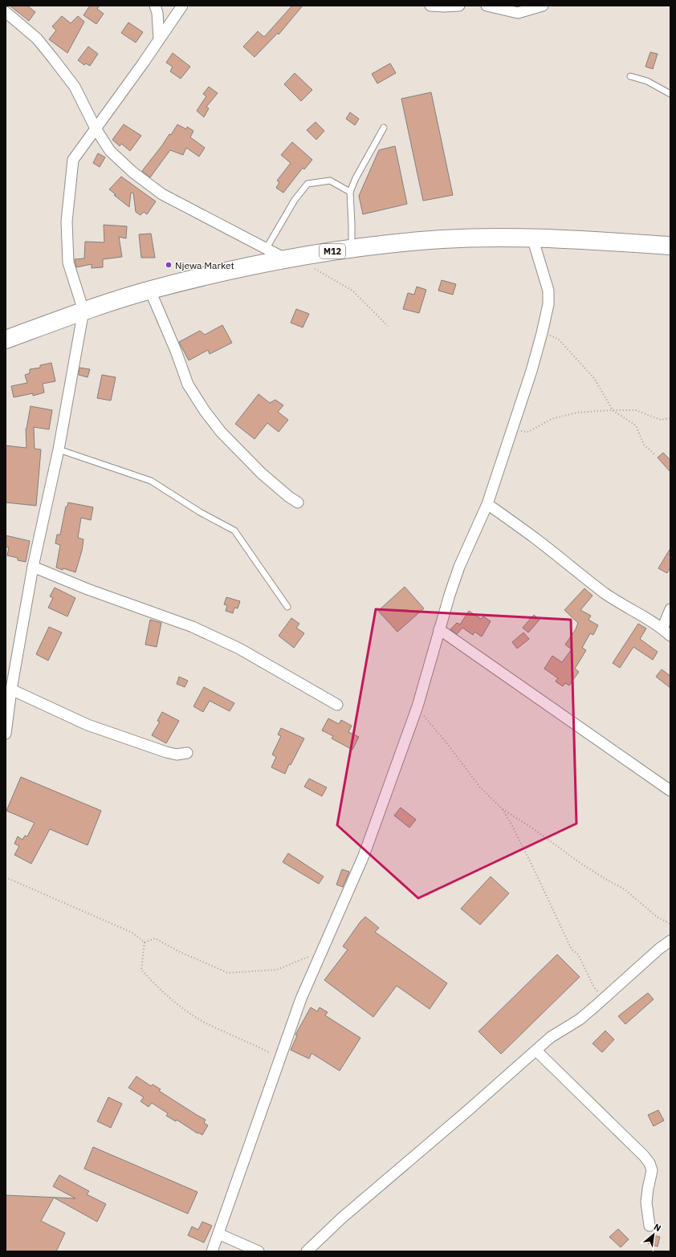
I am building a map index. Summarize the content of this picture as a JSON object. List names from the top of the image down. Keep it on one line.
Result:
{"streets":{"highway":["M12"]},"places":["Njewa Market"],"north":"top right"}
